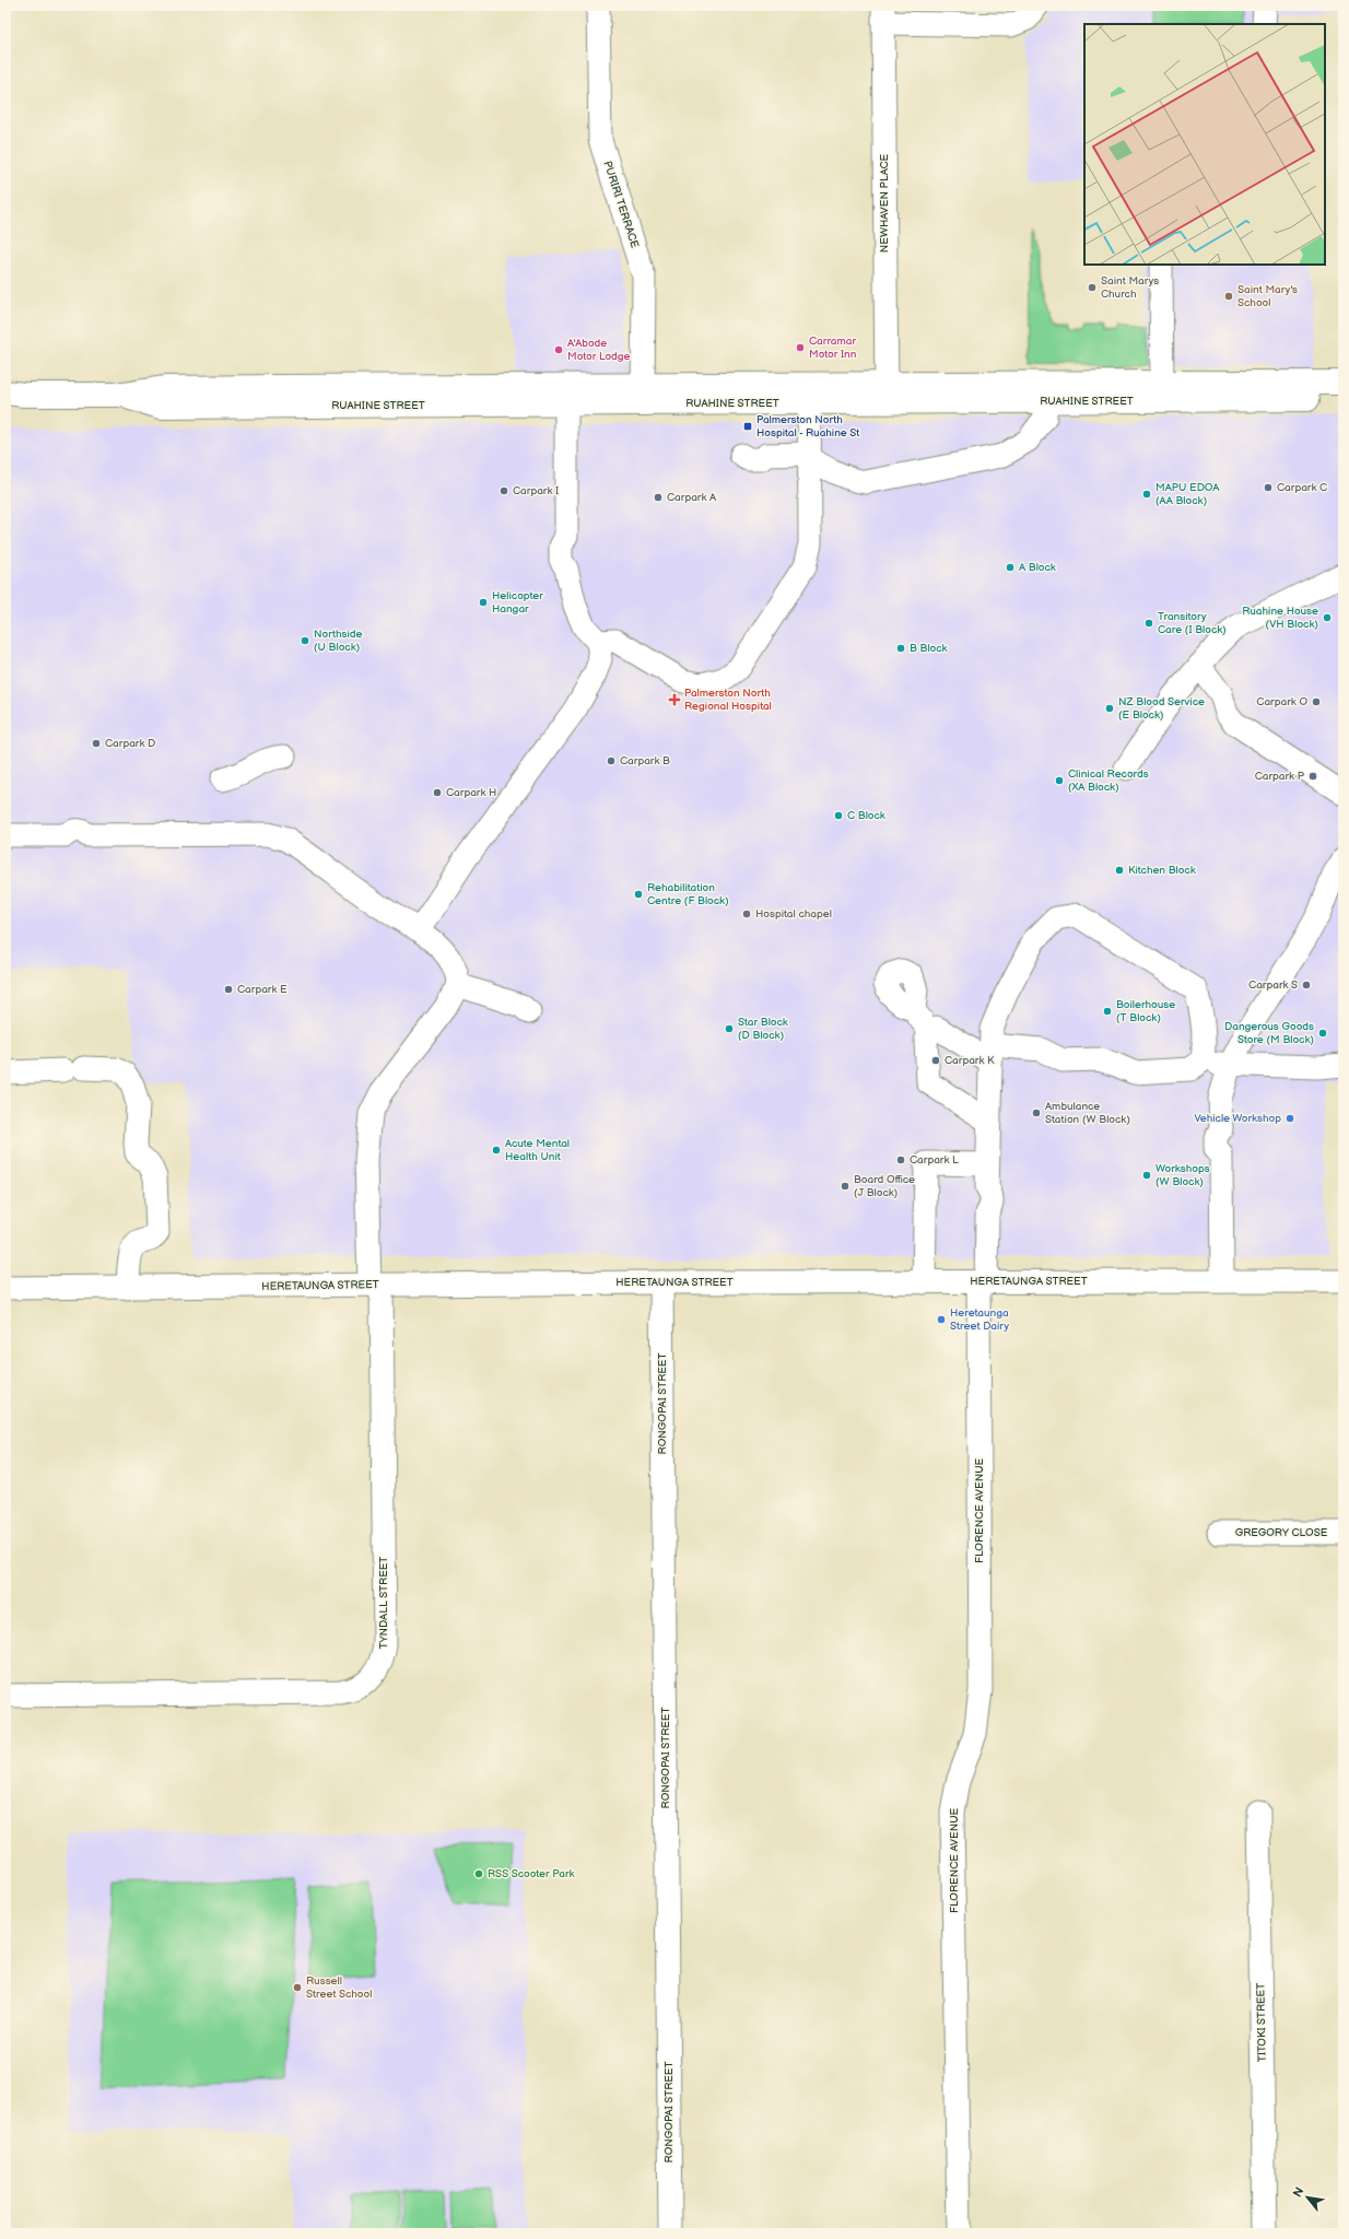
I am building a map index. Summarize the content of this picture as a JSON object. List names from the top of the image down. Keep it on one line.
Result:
{"streets":{"main road":["RUAHINE STREET"],"street":["NEWHAVEN PLACE","PURIRI TERRACE","HERETAUNGA STREET","RONGOPAI STREET","FLORENCE AVENUE","GREGORY CLOSE","TYNDALL STREET","TITOKI STREET"]},"crossings":[["NEWHAVEN PLACE","RUAHINE STREET"],["PURIRI TERRACE","RUAHINE STREET"],["HERETAUNGA STREET","RONGOPAI STREET"],["HERETAUNGA STREET","FLORENCE AVENUE"],["HERETAUNGA STREET","TYNDALL STREET"]],"places":{"other":["Saint Marys Church","Saint Mary's School","Carramar Motor Inn","A'Abode Motor Lodge","Carpark C","Carpark I","MAPU EDOA (AA Block)","Carpark A","A Block","Helicopter Hangar","Ruahine House (VH Block)","Transitory Care (I Block)","Northside (U Block)","B Block","Carpark O","NZ Blood Service (E Block)","Carpark D","Carpark B","Carpark P","Clinical Records (XA Block)","Carpark H","C Block","Kitchen Block","Rehabilitation Centre (F Block)","Hospital chapel","Carpark S","Carpark E","Boilerhouse (T Block)","Star Block (D Block)","Dangerous Goods Store (M Block)","Carpark K","Ambulance Station (W Block)","Vehicle Workshop","Acute Mental Health Unit","Carpark L","Workshops (W Block)","Board Office (J Block)","Heretaunga Street Dairy","RSS Scooter Park","Russell Street School"],"transit":["Palmerston North Hospital - Ruahine St"],"health":["Palmerston North Regional Hospital"]},"north":"top left"}
